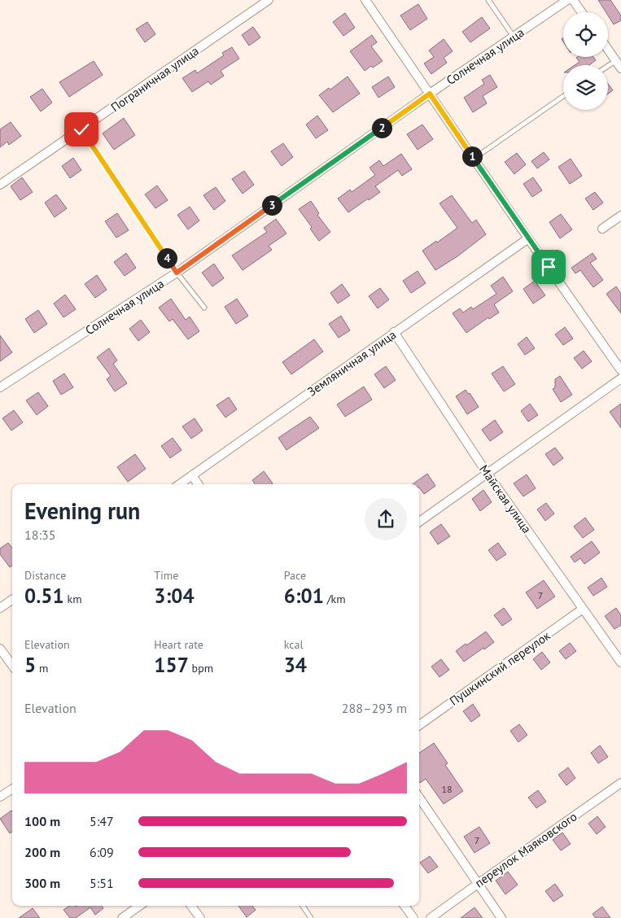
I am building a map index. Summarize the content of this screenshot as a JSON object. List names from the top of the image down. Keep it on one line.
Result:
{"streets":{"street":["Солнечная улица","Пограничная улица","Земляничная улица","Майская улица","Пушкинский переулок","переулок Маяковского"]},"crossings":[["Земляничная улица","Майская улица"],["Майская улица","Пушкинский переулок"]],"house_numbers":["7","18","7"],"page":{"pins":["2","1","3","4"],"heading":["Evening run","18:35"],"stats":[["Distance","0.51 km"],["Time","3:04"],["Pace","6:01 /km"],["Elevation","5 m"],["Heart rate","157 bpm"],["kcal","34"]],"chart":["Elevation","288–293 m"],"list":[{"name":"100 m","note":"5:47"},{"name":"200 m","note":"6:09"},{"name":"300 m","note":"5:51"}]}}
